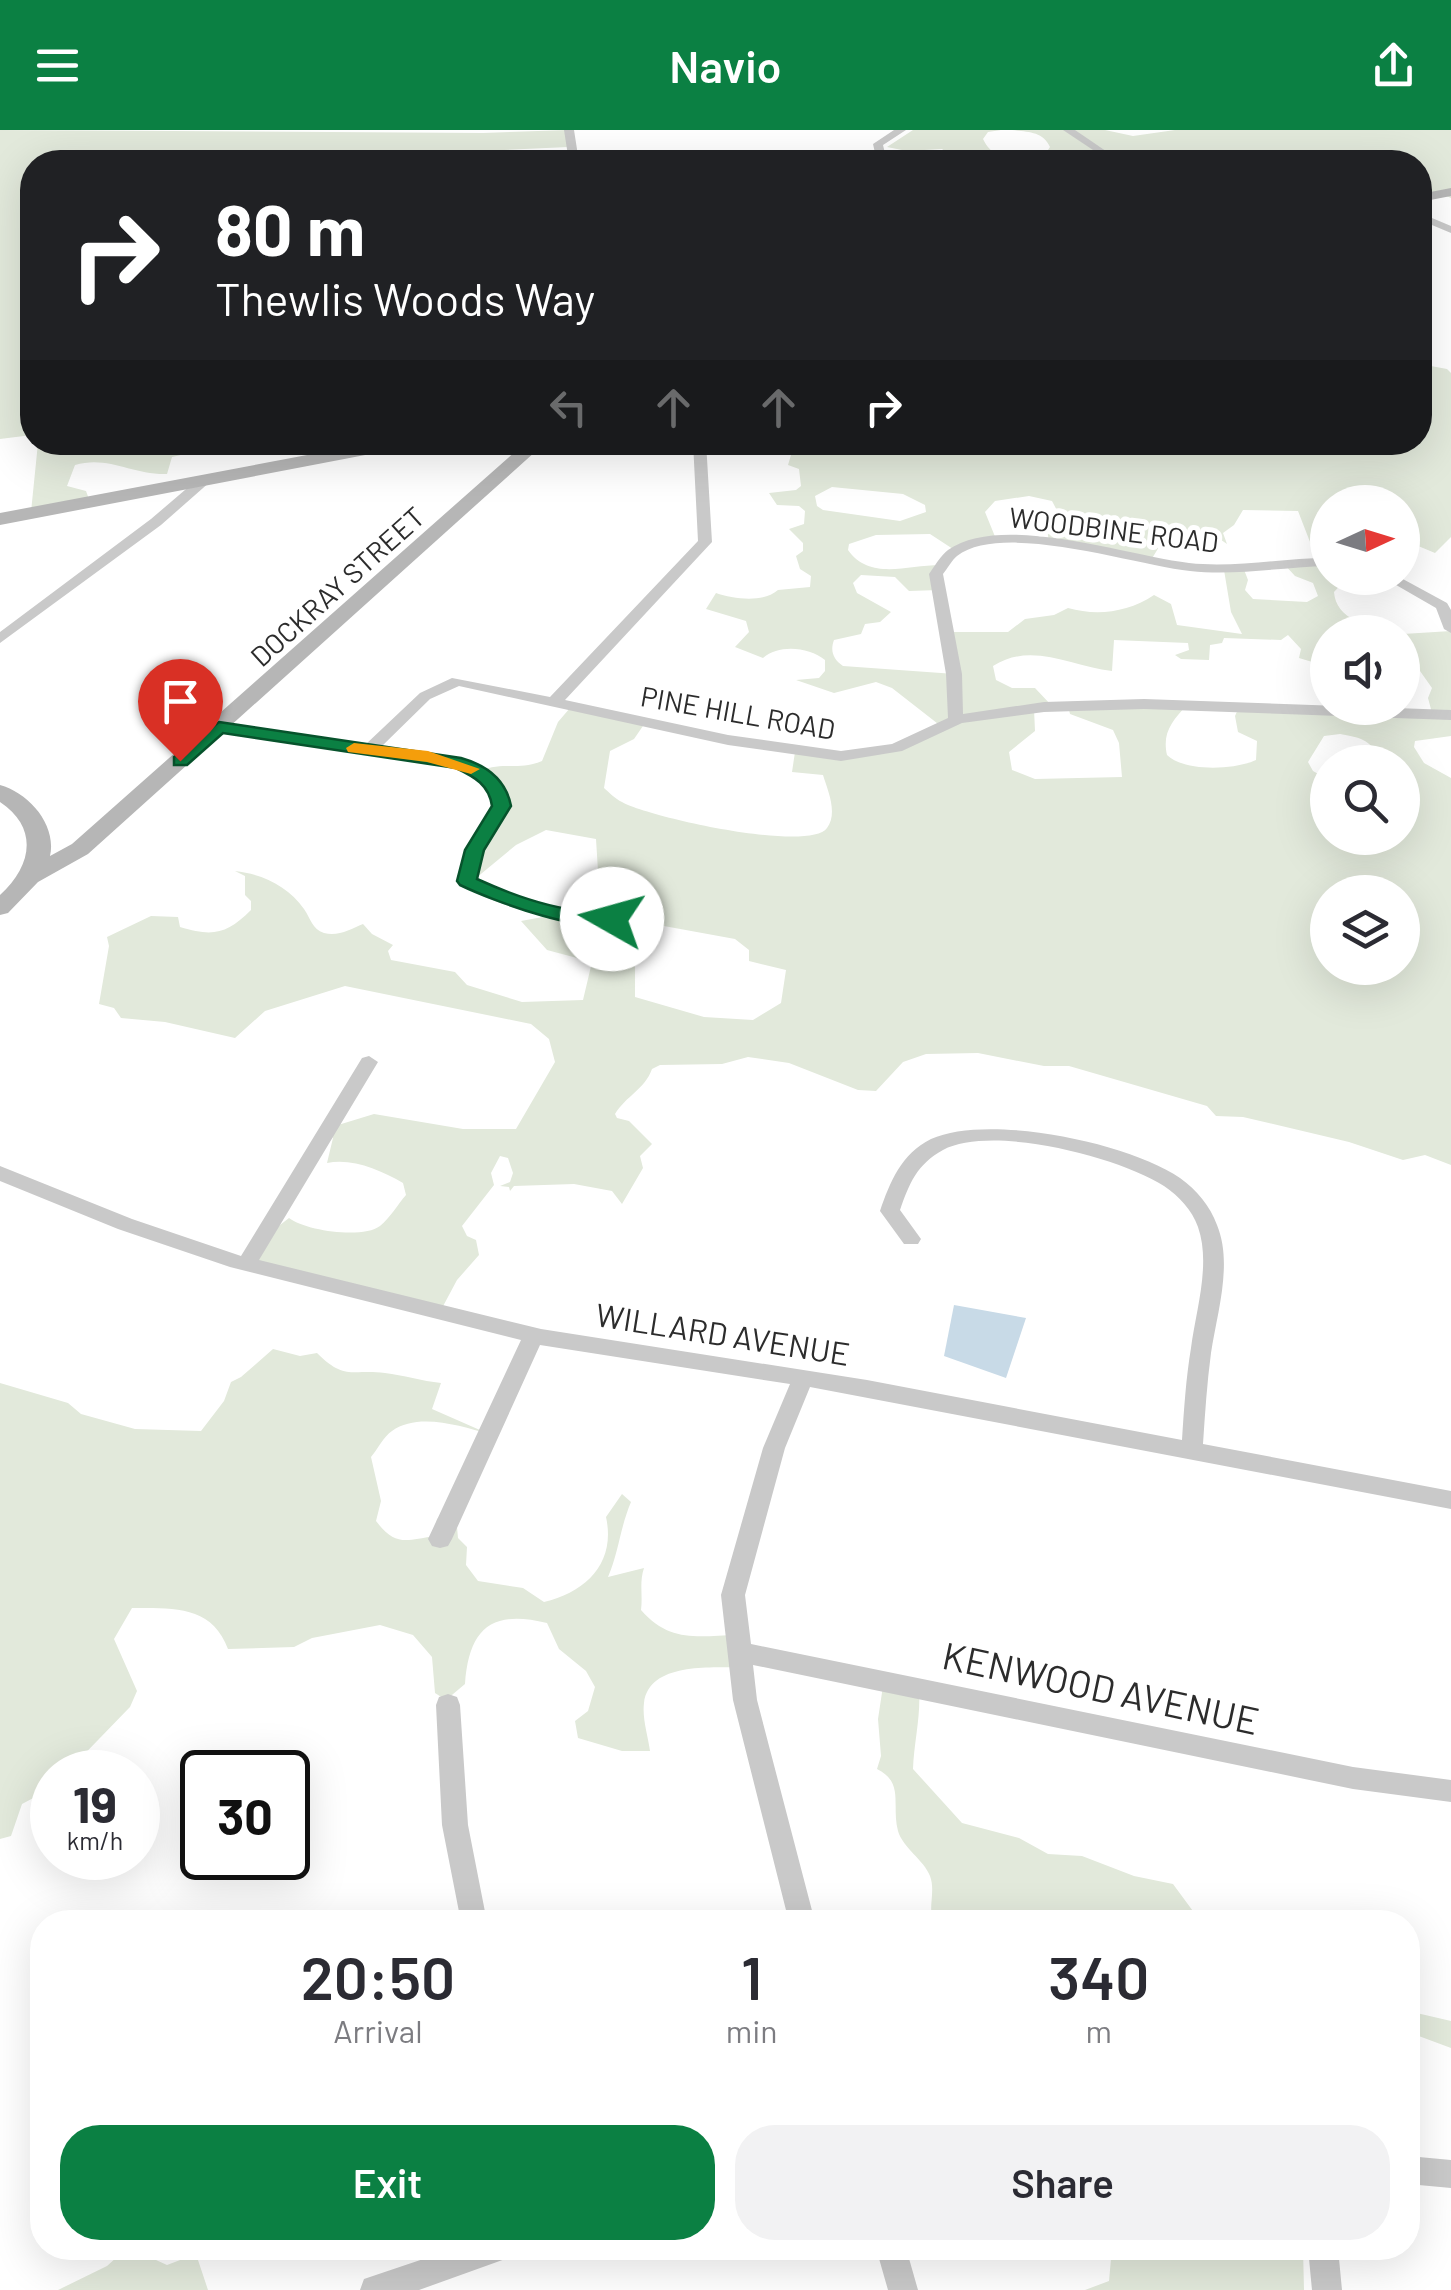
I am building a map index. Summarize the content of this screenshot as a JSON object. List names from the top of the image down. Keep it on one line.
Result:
{"streets":{"street":["WOODBINE ROAD","DOCKRAY STREET","PINE HILL ROAD","WILLARD AVENUE","KENWOOD AVENUE"]},"crossings":[["WOODBINE ROAD","PINE HILL ROAD"]],"north":"right","page":{"header":"Navio","turn":["80 m","Thewlis Woods Way"],"speed":"19 km/h","limit":"30","eta":["20:50","Arrival","1","min","340","m"],"buttons":["Exit","Share"]}}
